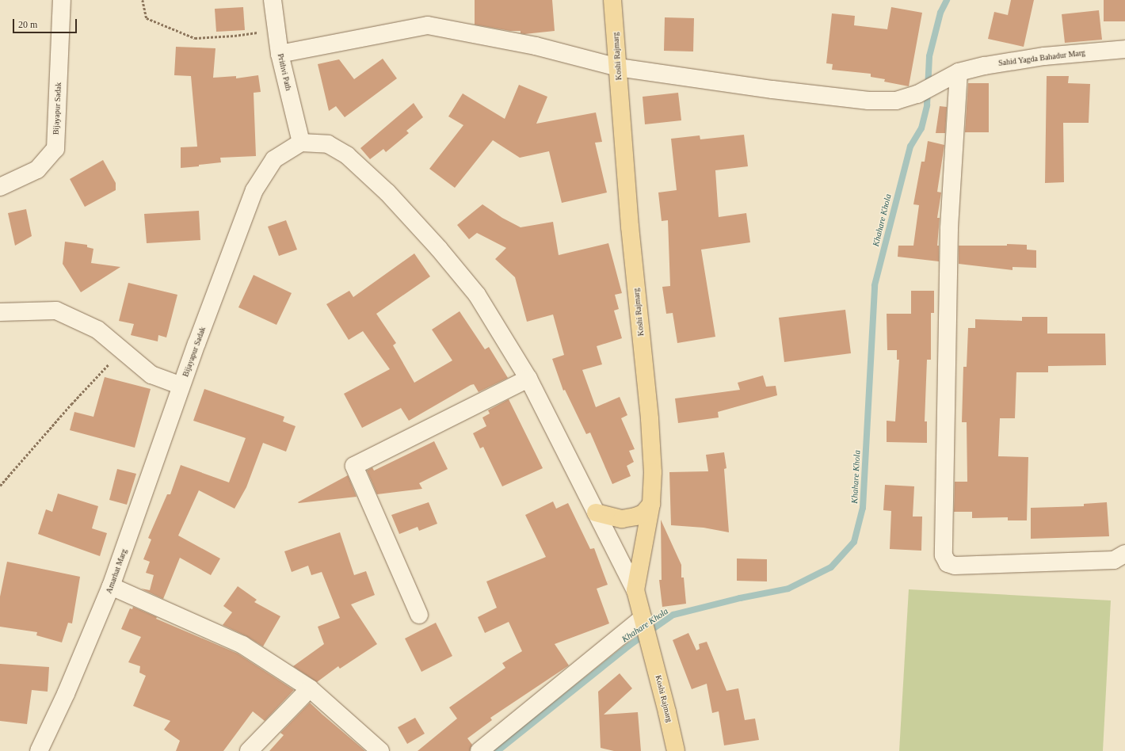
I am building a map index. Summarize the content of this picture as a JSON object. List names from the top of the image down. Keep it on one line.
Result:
{"streets":{"main road":["Koshi Rajmarg"],"street":["Sahid Yagda Bahadur Marg","Prithvi Path","Bijayapur Sadak","Amarhat Marg"]},"crossings":[["Koshi Rajmarg","Sahid Yagda Bahadur Marg"],["Sahid Yagda Bahadur Marg","Prithvi Path"],["Prithvi Path","Bijayapur Sadak"],["Bijayapur Sadak","Amarhat Marg"]],"water":["Khahare Khola"],"scale_bar":"20 m"}
